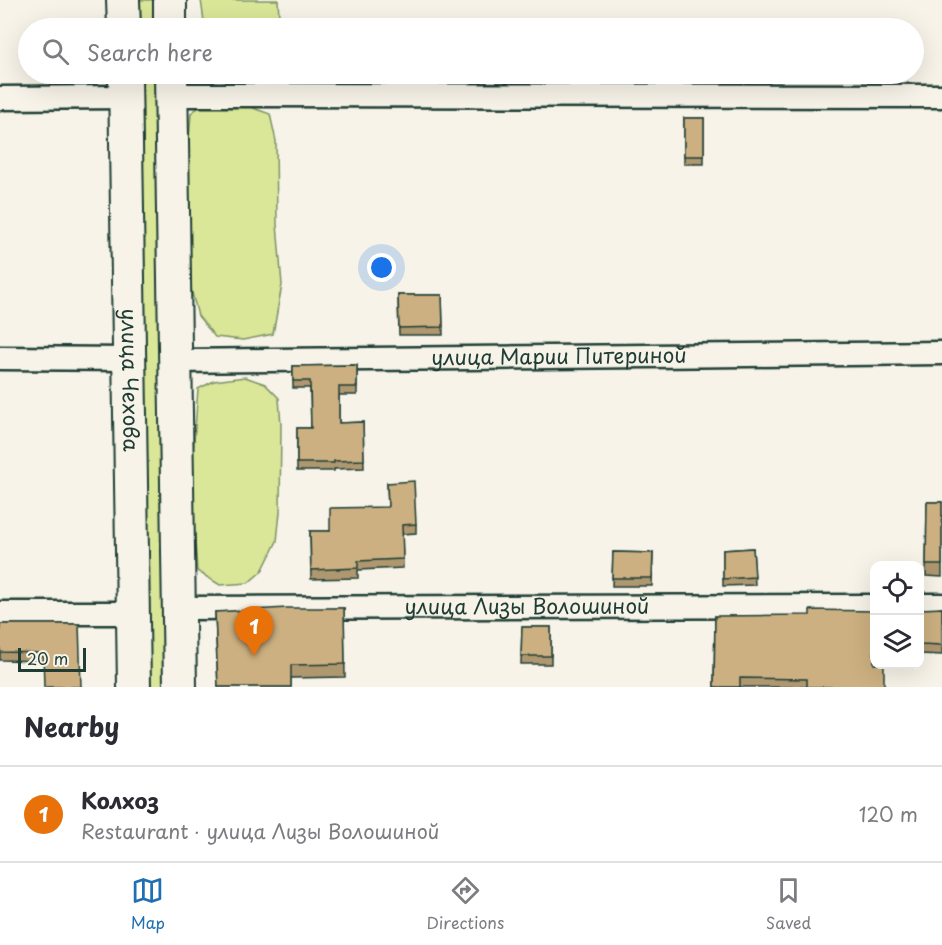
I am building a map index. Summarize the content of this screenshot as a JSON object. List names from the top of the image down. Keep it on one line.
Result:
{"streets":{"main road":["улица Чехова"],"street":["улица Марии Питериной","улица Лизы Волошиной"]},"scale_bar":"20 m","page":{"search":"Search here","pins":"1","scale":"20 m","heading":"Nearby","list":[{"mark":"1","name":"Колхоз","note":"Restaurant · улица Лизы Волошиной","value":"120 m"}],"nav":["Map","Directions","Saved"]}}
